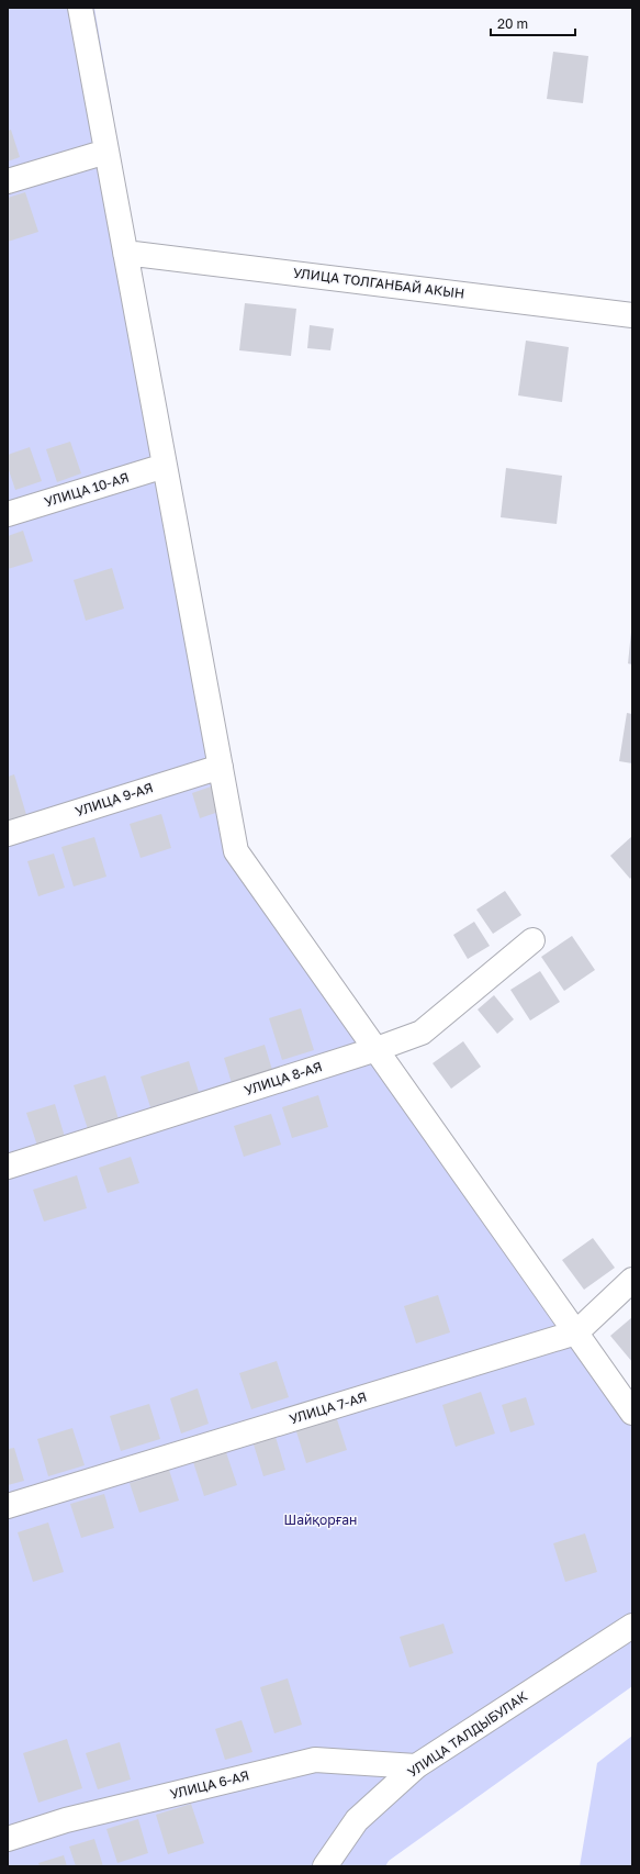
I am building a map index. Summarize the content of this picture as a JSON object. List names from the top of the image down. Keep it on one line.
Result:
{"streets":{"street":["УЛИЦА ТОЛГАНБАЙ АКЫН","УЛИЦА 10-АЯ","УЛИЦА 9-АЯ","УЛИЦА 8-АЯ","УЛИЦА 7-АЯ","УЛИЦА ТАЛДЫБУЛАК","УЛИЦА 6-АЯ"]},"crossings":[["УЛИЦА ТАЛДЫБУЛАК","УЛИЦА 6-АЯ"]],"parks":["Шайқорған"],"scale_bar":"20 m"}
